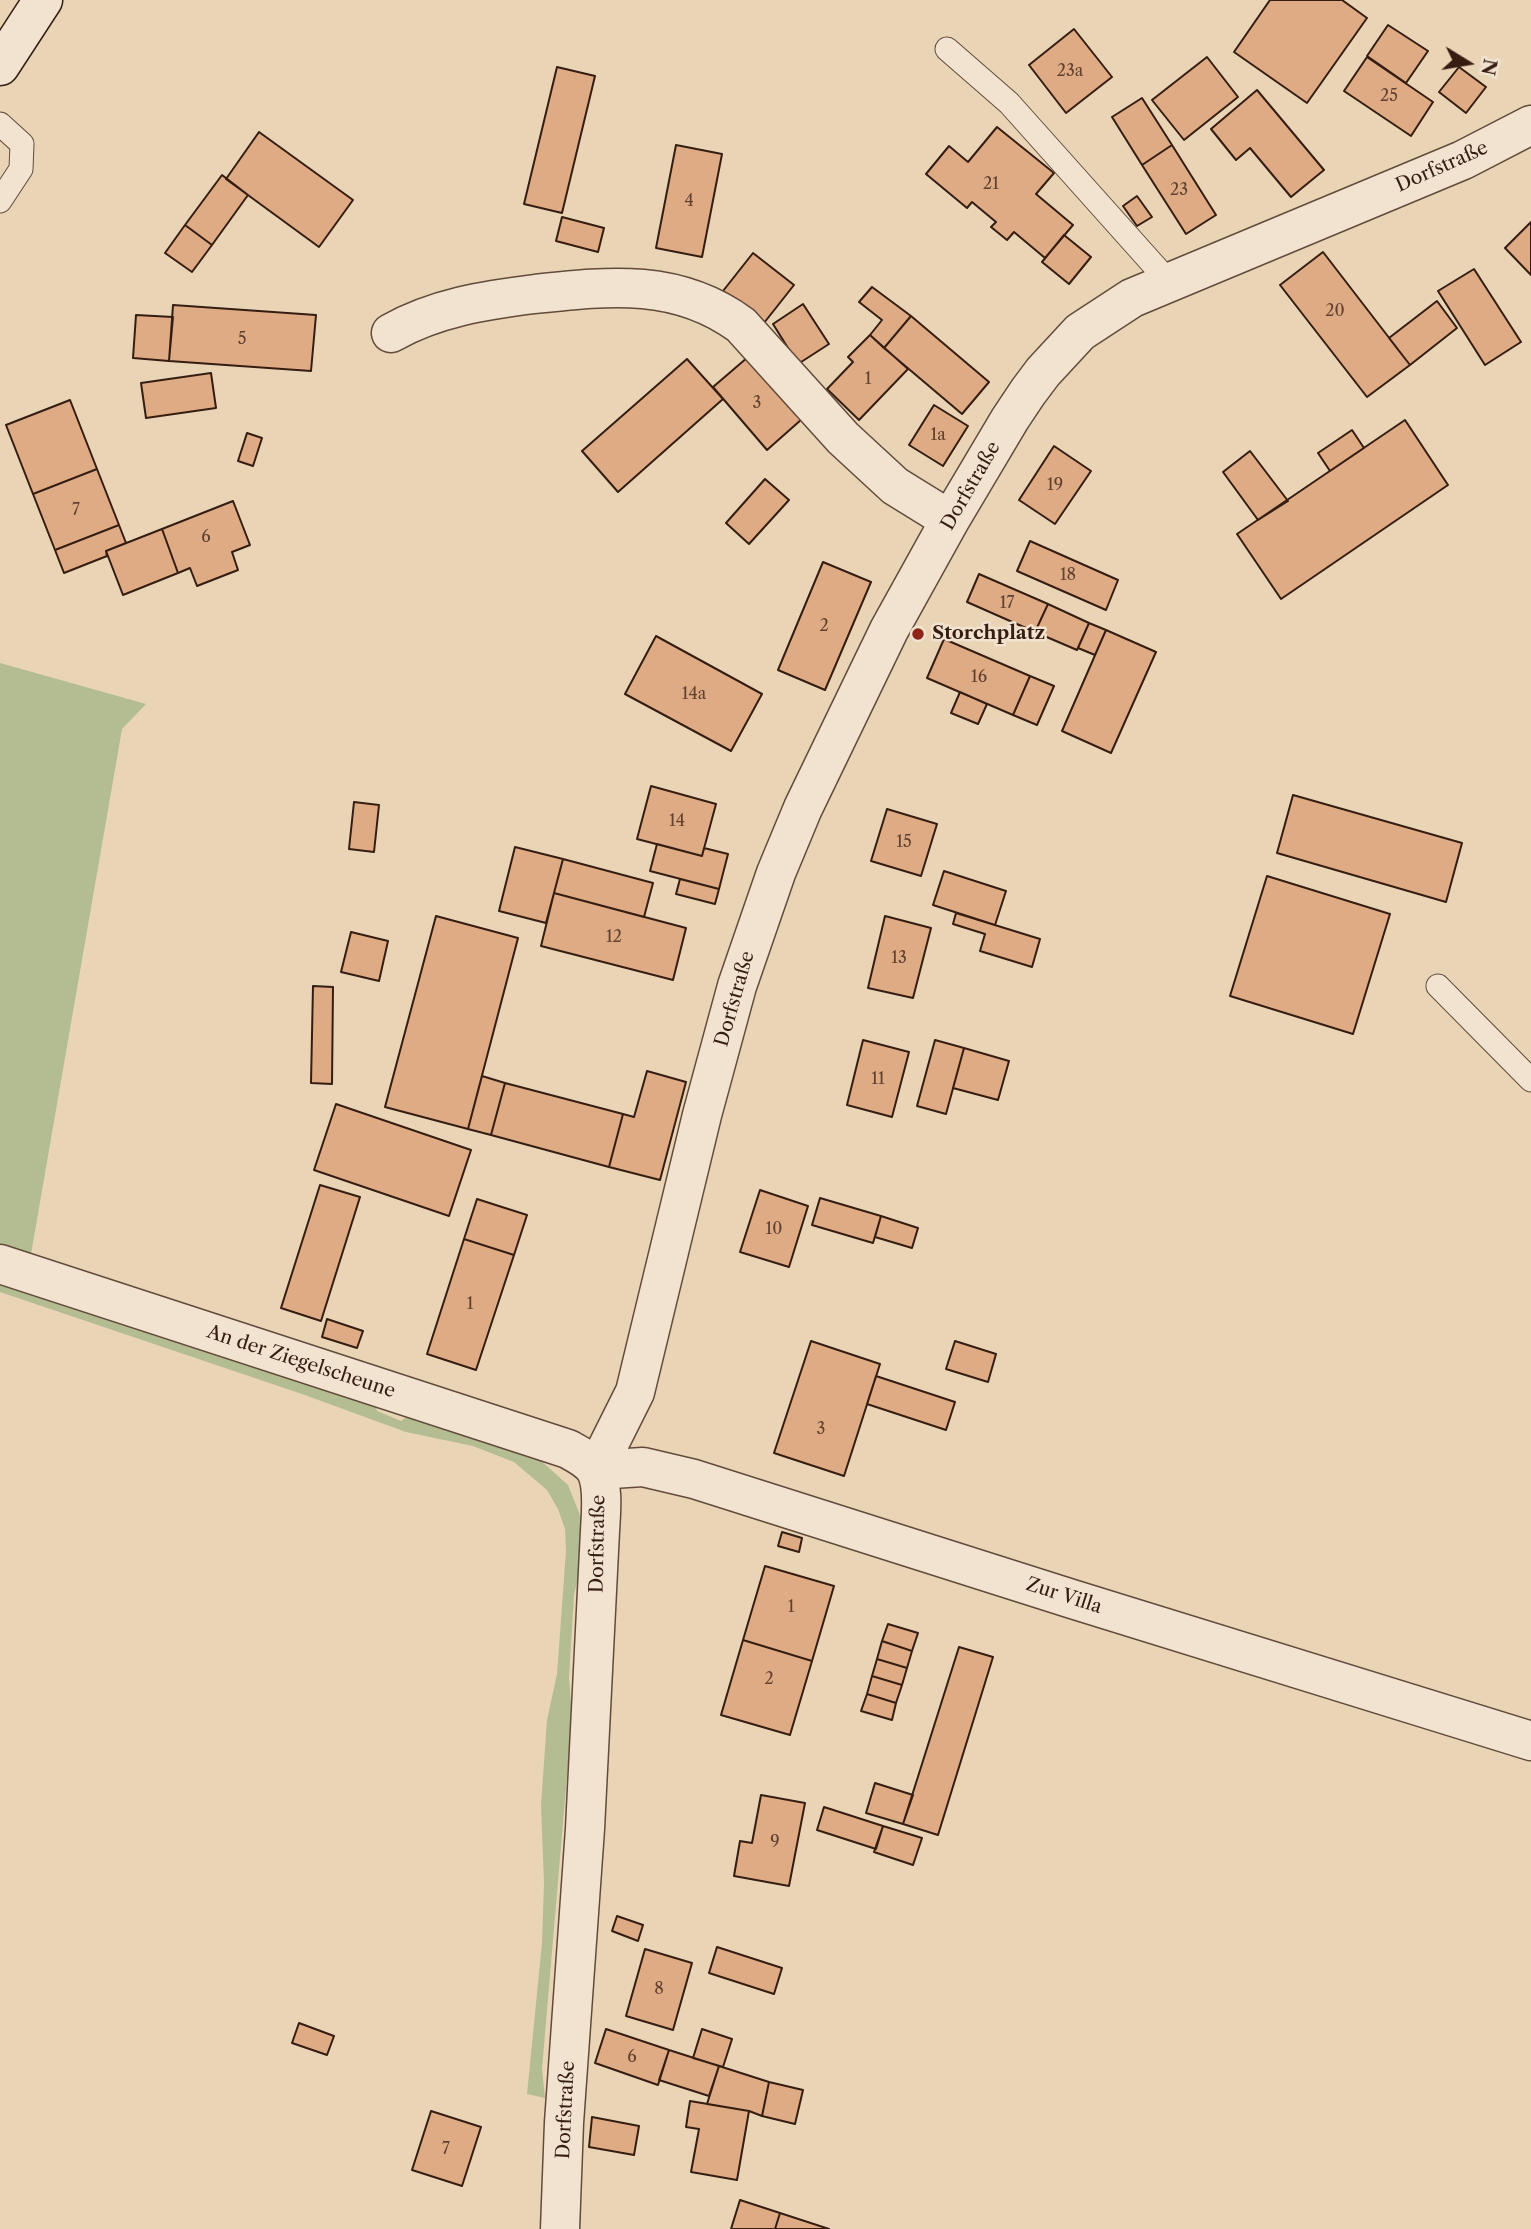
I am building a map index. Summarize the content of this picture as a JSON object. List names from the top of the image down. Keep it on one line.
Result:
{"streets":{"street":["Dorfstraße","An der Ziegelscheune","Zur Villa"]},"crossings":[["Dorfstraße","An der Ziegelscheune"],["Dorfstraße","Zur Villa"],["An der Ziegelscheune","Zur Villa"]],"places":["Storchplatz"],"house_numbers":["23a","25","21","23","4","20","5","1","3","1a","19","7","6","18","17","2","16","14a","14","15","12","13","11","10","1","3","1","2","9","8","6","7"],"north":"right"}
